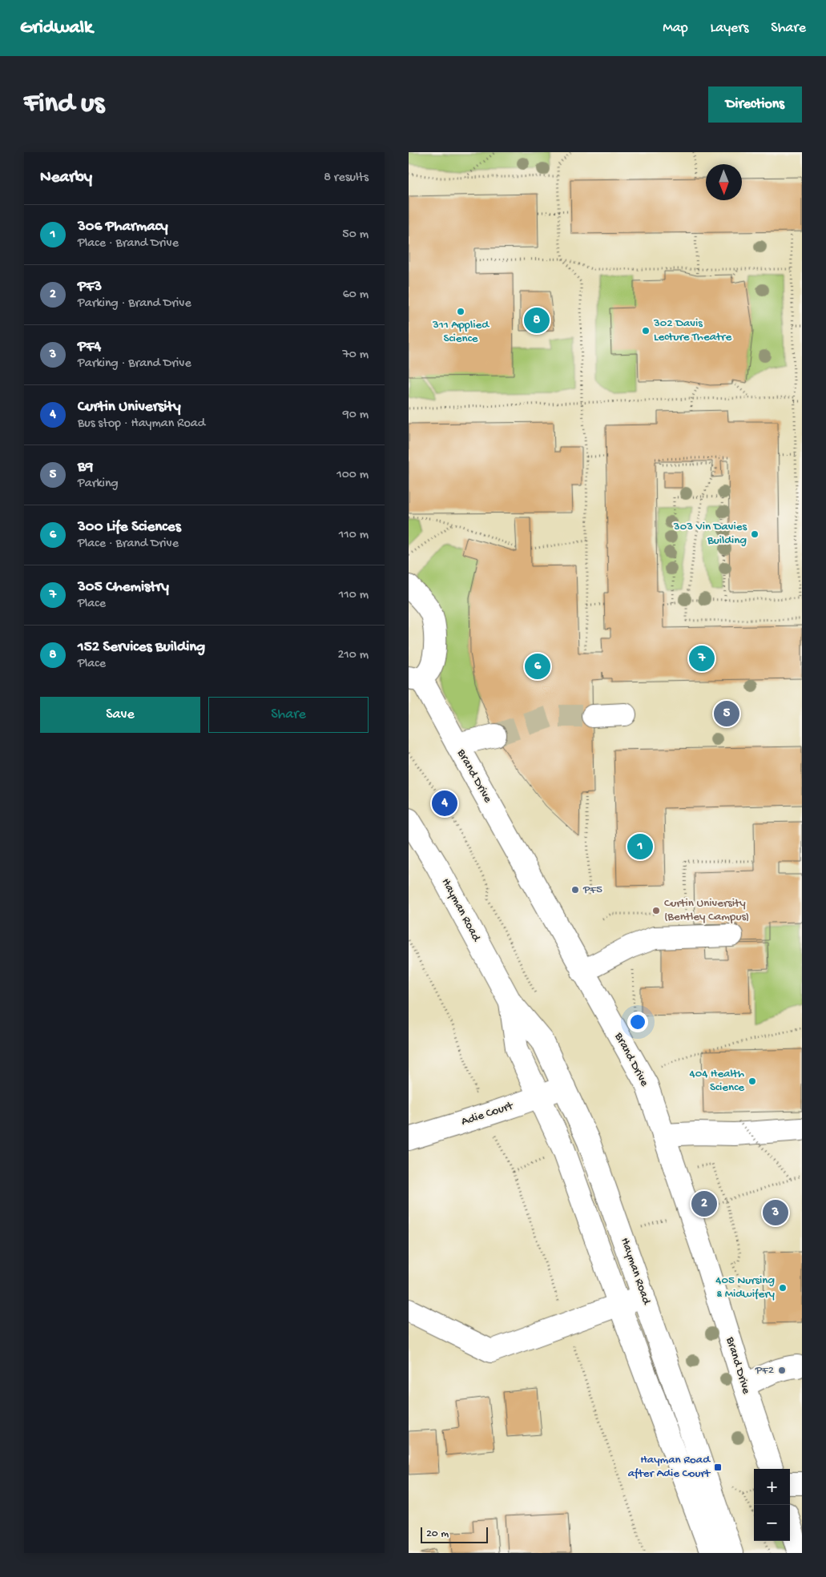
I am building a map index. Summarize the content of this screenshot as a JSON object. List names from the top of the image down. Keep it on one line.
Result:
{"streets":{"main road":["Brand Drive","Hayman Road","Adie Court"]},"crossings":[["Hayman Road","Adie Court"]],"places":{"other":["311 Applied Science","302 Davis Lecture Theatre","303 Vin Davies Building","PF5","Curtin University (Bentley Campus)","404 Health Science","405 Nursing & Midwifery","PF2"],"transit":["Hayman Road after Adie Court"]},"scale_bar":"20 m","north":"bottom","page":{"header":"Gridwalk","nav":["Map","Layers","Share"],"buttons":["Directions",["Save","Share"]],"title":"Find us","heading":["Nearby","8 results"],"list":[{"mark":"1","name":"306 Pharmacy","note":"Place · Brand Drive","value":"50 m"},{"mark":"2","name":"PF3","note":"Parking · Brand Drive","value":"60 m"},{"mark":"3","name":"PF4","note":"Parking · Brand Drive","value":"70 m"},{"mark":"4","name":"Curtin University","note":"Bus stop · Hayman Road","value":"90 m"},{"mark":"5","name":"B9","note":"Parking","value":"100 m"},{"mark":"6","name":"300 Life Sciences","note":"Place · Brand Drive","value":"110 m"},{"mark":"7","name":"305 Chemistry","note":"Place","value":"110 m"},{"mark":"8","name":"152 Services Building","note":"Place","value":"210 m"}],"pins":["8","7","6","5","4","1","2","3"],"map_buttons":["+","−"],"scale":"20 m"}}
